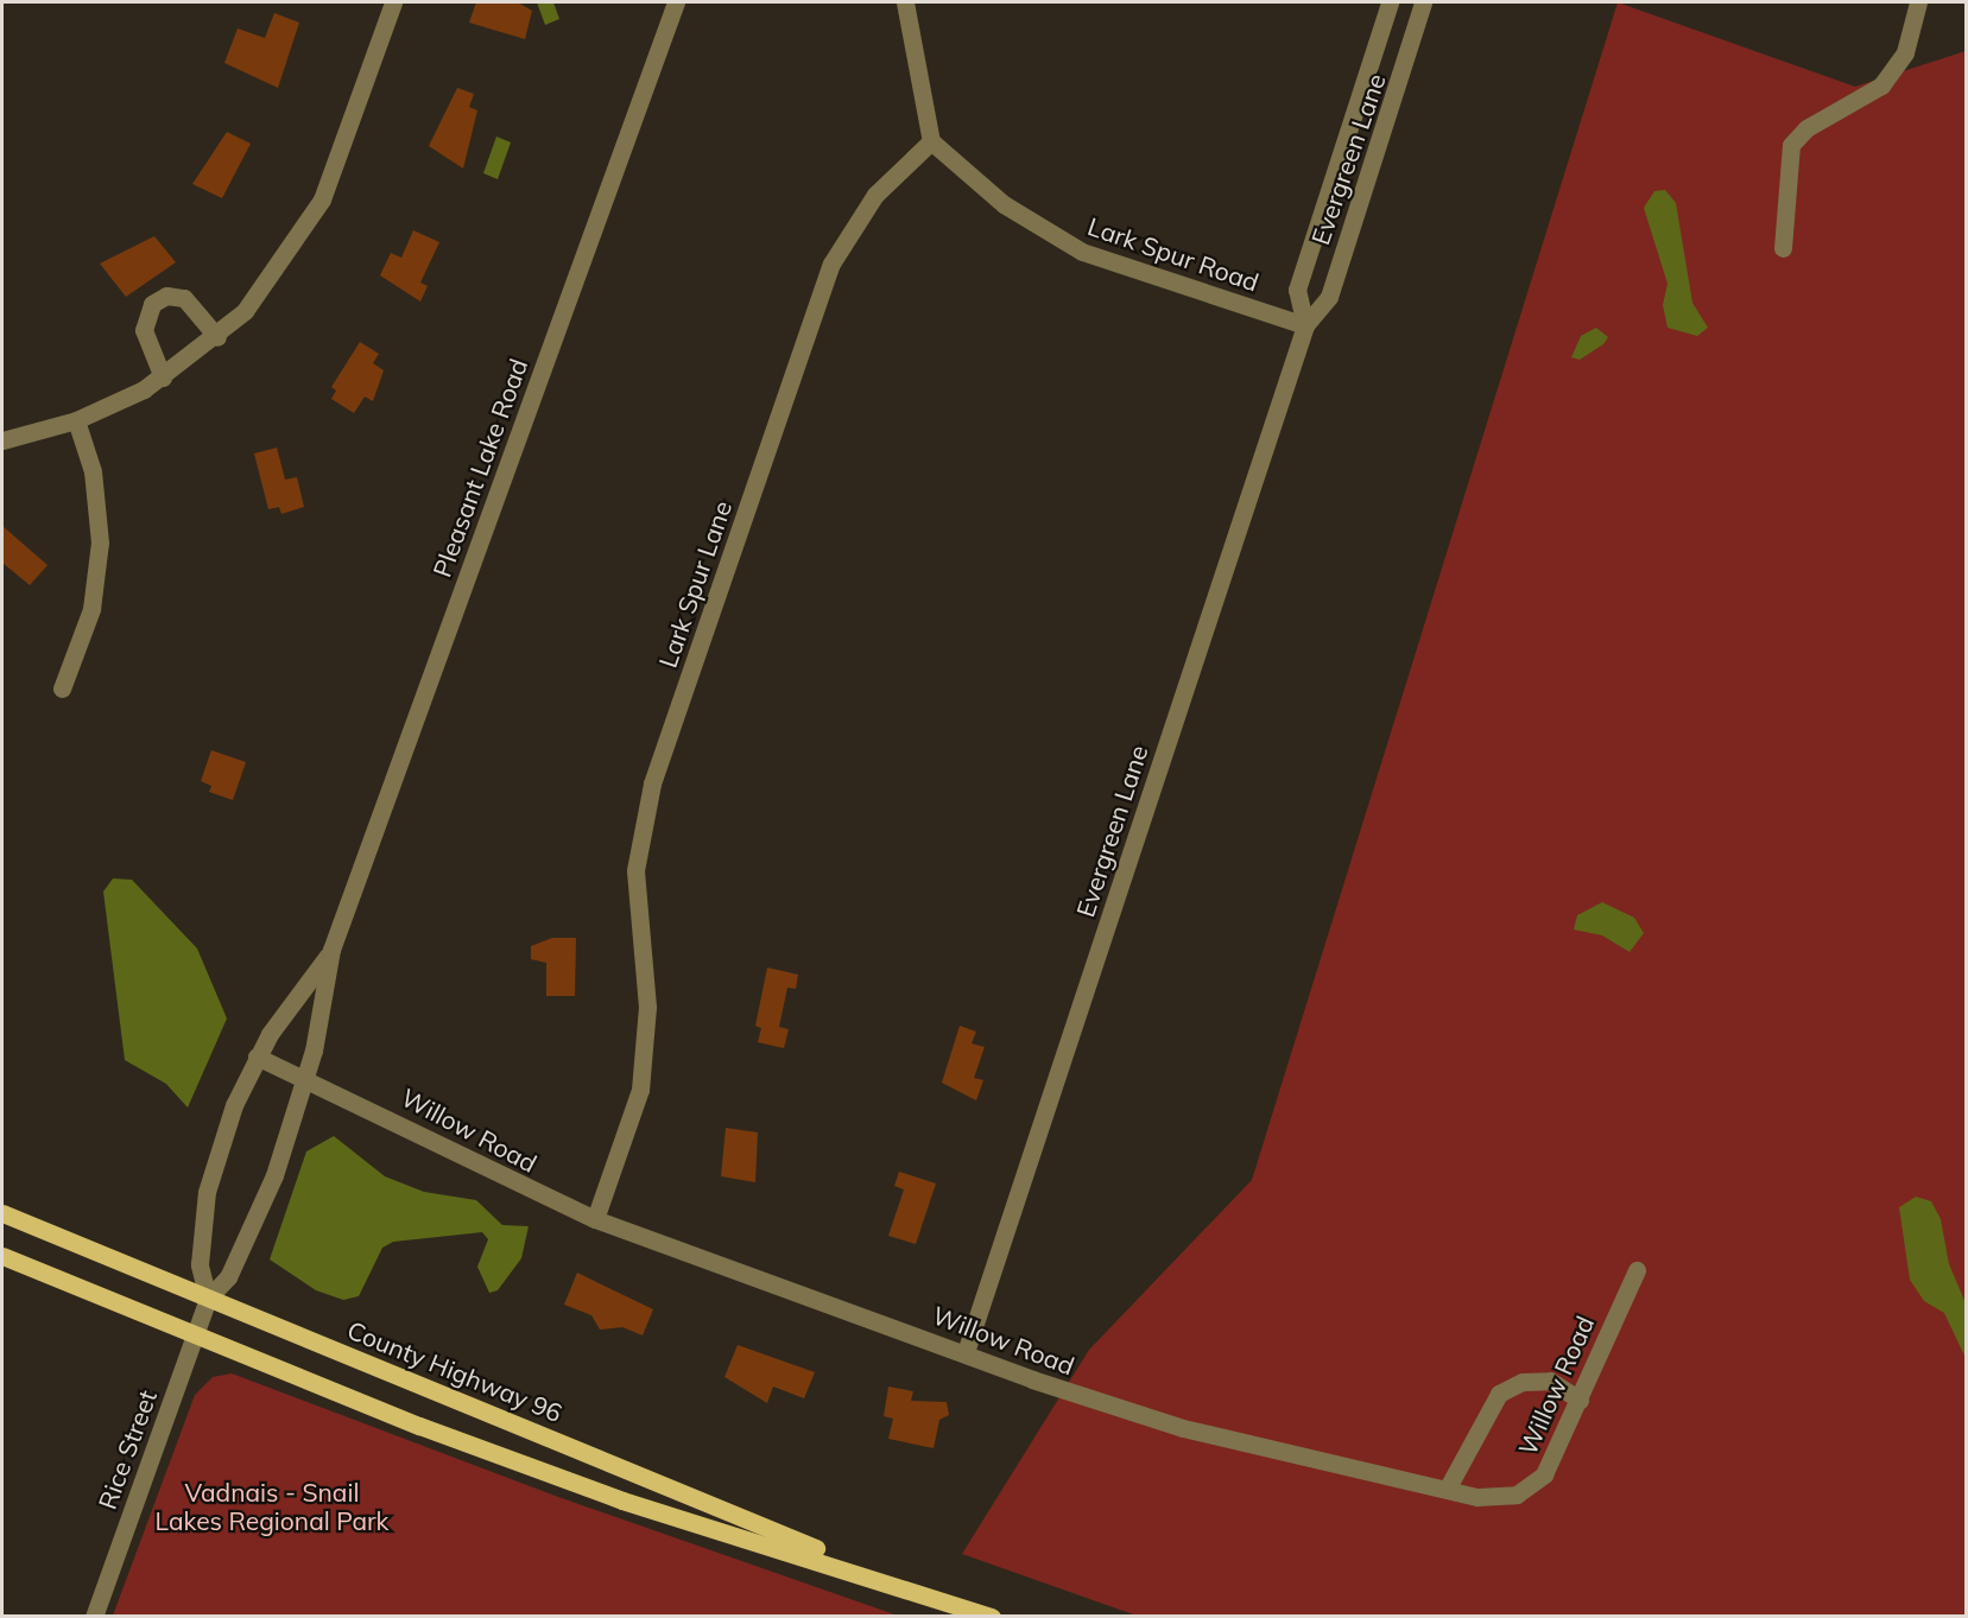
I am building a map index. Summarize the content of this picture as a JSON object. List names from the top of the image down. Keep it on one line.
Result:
{"streets":{"main road":["County Highway 96"],"street":["Evergreen Lane","Lark Spur Road","Pleasant Lake Road","Lark Spur Lane","Willow Road","Rice Street"]},"crossings":[["Evergreen Lane","Lark Spur Road"],["Evergreen Lane","Willow Road"],["Lark Spur Road","Lark Spur Lane"],["Pleasant Lake Road","Willow Road"],["Pleasant Lake Road","County Highway 96"],["Pleasant Lake Road","Rice Street"],["Lark Spur Lane","Willow Road"],["County Highway 96","Rice Street"]],"parks":["Vadnais - Snail Lakes Regional Park"]}
